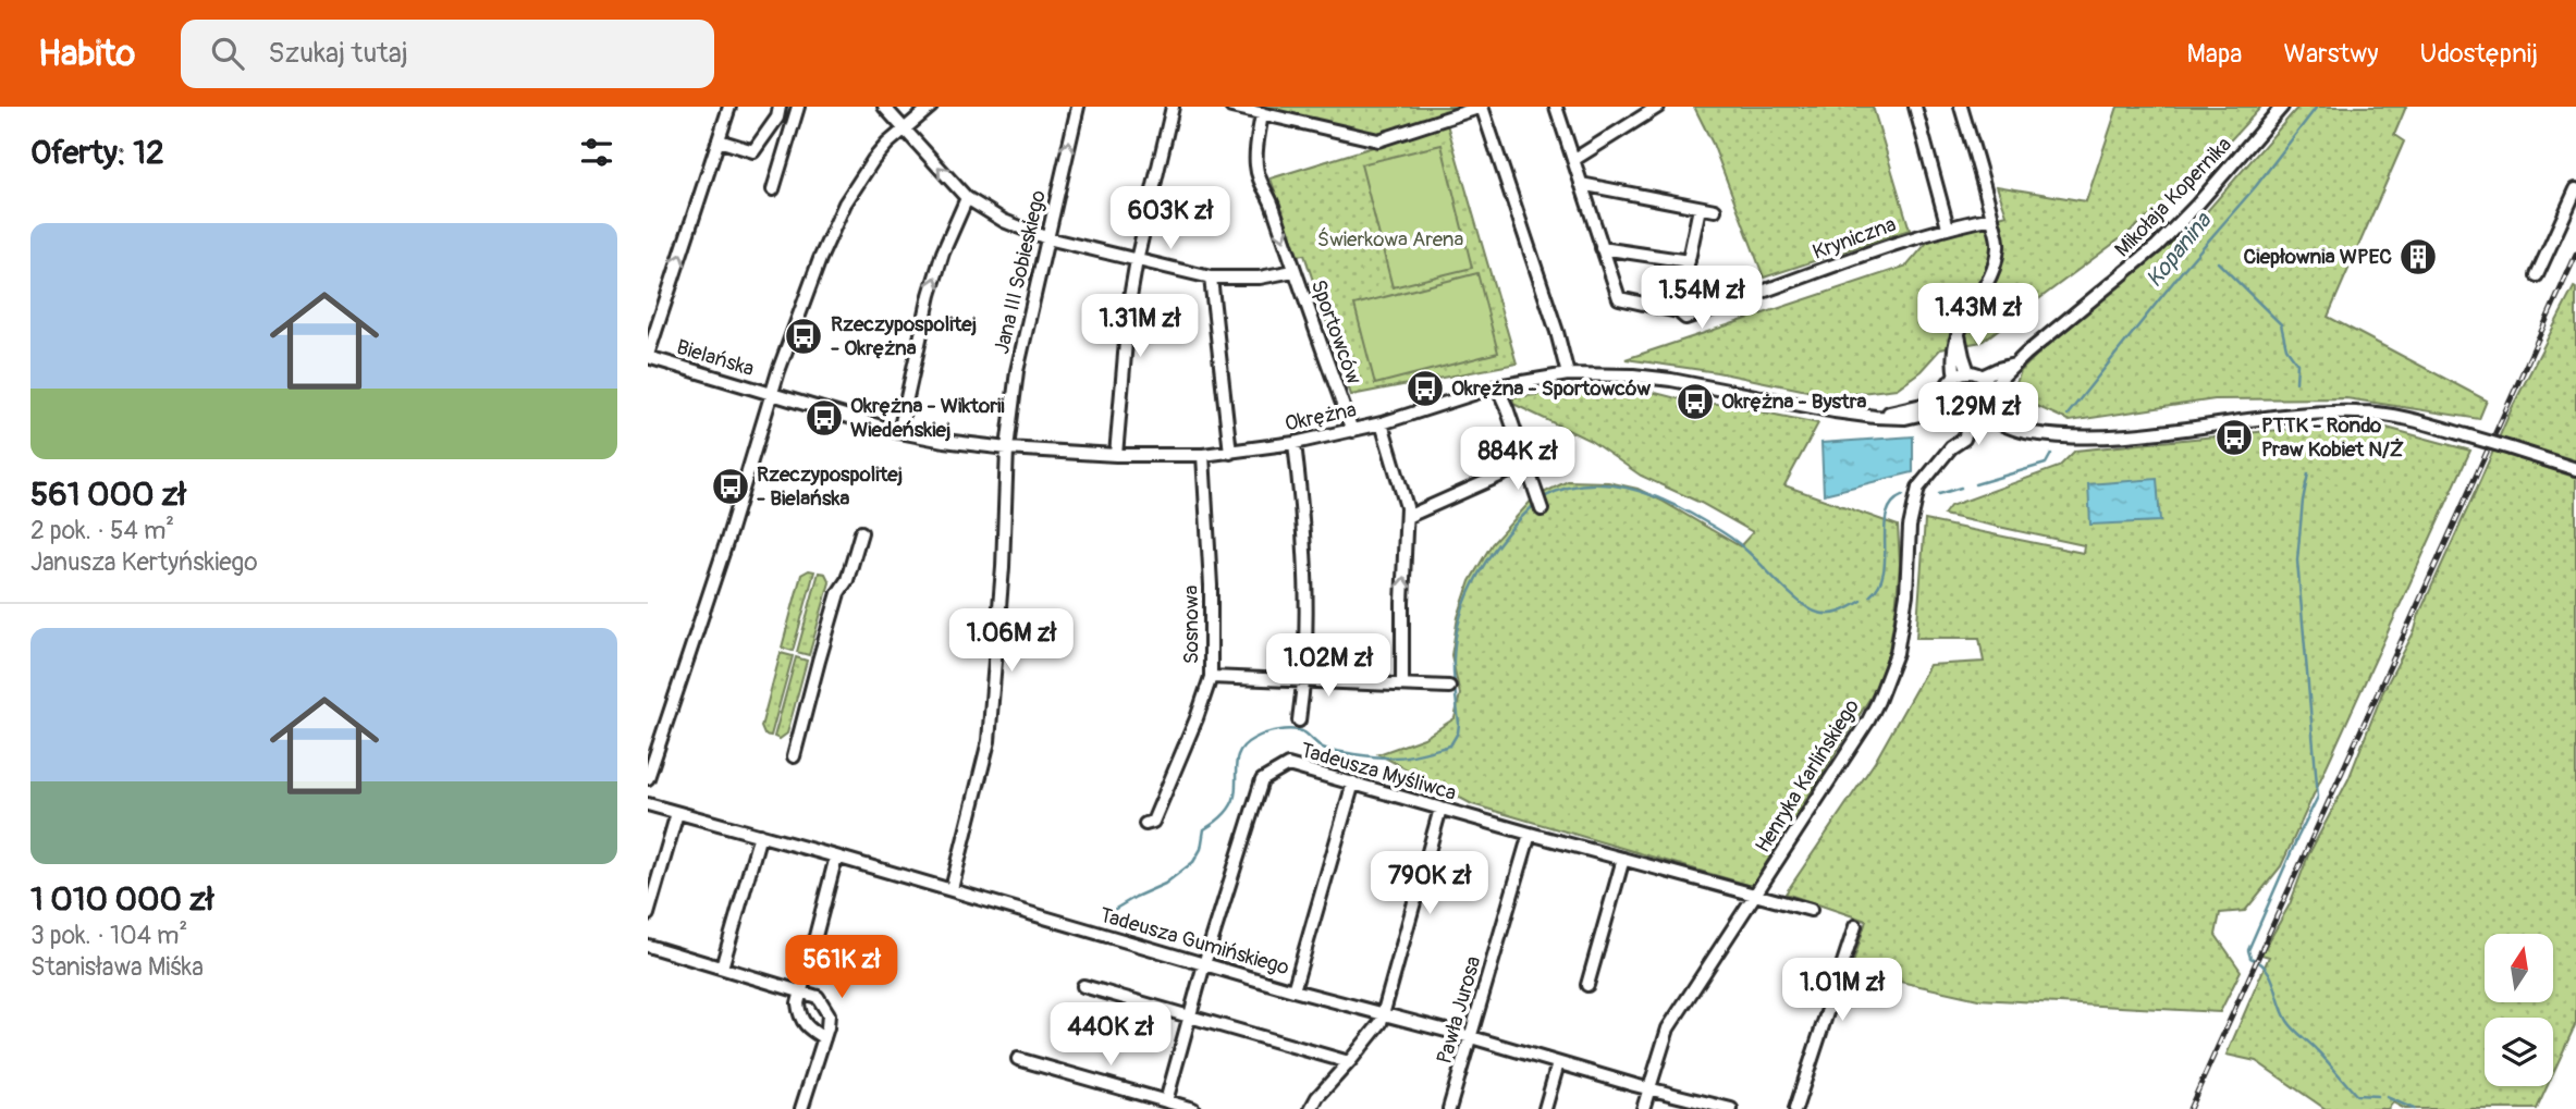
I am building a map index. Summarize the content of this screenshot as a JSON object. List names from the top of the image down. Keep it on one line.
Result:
{"streets":{"street":["Mikołaja Kopernika","Kryniczna","Jana III Sobieskiego","Sportowców","Bielańska","Okrężna","Sosnowa","Tadeusza Myśliwca","Henryka Karlińskiego","Tadeusza Gumińskiego","Pawła Jurosa"]},"crossings":[["Mikołaja Kopernika","Okrężna"],["Mikołaja Kopernika","Henryka Karlińskiego"],["Jana III Sobieskiego","Okrężna"],["Jana III Sobieskiego","Tadeusza Gumińskiego"],["Sportowców","Okrężna"],["Bielańska","Okrężna"],["Okrężna","Sosnowa"],["Okrężna","Henryka Karlińskiego"],["Tadeusza Myśliwca","Henryka Karlińskiego"],["Tadeusza Myśliwca","Tadeusza Gumińskiego"],["Tadeusza Myśliwca","Pawła Jurosa"],["Henryka Karlińskiego","Tadeusza Gumińskiego"],["Tadeusza Gumińskiego","Pawła Jurosa"]],"water":["Kopanina"],"parks":["Świerkowa Arena"],"places":{"building":["Ciepłownia WPEC"],"bus stop":["Rzeczypospolitej - Okrężna","Okrężna - Sportowców","Okrężna - Bystra","Okrężna - Wiktorii Wiedeńskiej","PTTK - Rondo Praw Kobiet N/Ż","Rzeczypospolitej - Bielańska"]},"north":"top","page":{"header":"Habito","search":"Szukaj tutaj","nav":["Mapa","Warstwy","Udostępnij"],"heading":"Oferty: 12","price":["603K zł","1.54M zł","1.43M zł","1.31M zł","1.29M zł","884K zł","1.06M zł","1.02M zł","790K zł","561K zł","1.01M zł","440K zł"],"list":[{"name":"561 000 zł","note":"2 pok. · 54 m² · Janusza Kertyńskiego"},{"name":"1 010 000 zł","note":"3 pok. · 104 m² · Stanisława Miśka"}]}}
